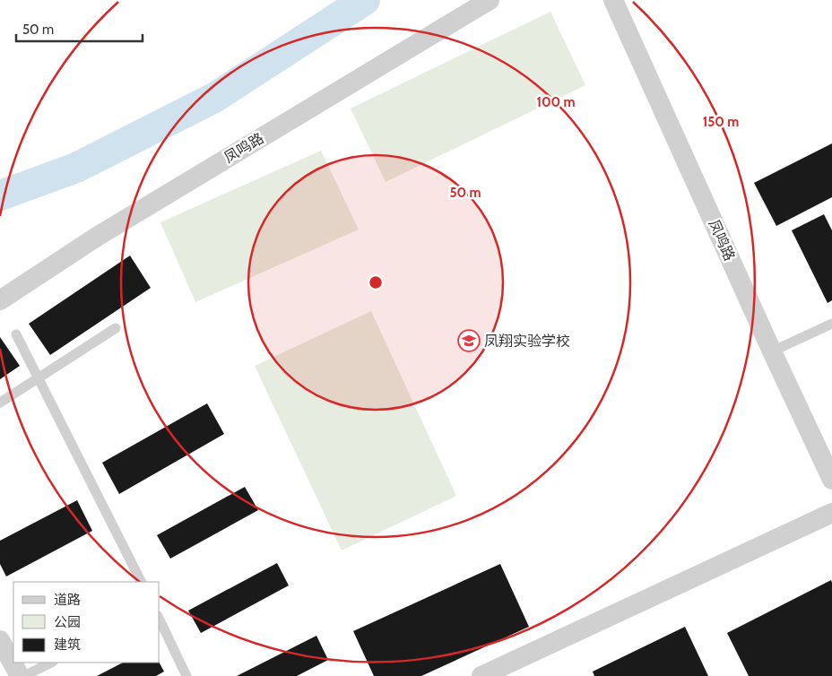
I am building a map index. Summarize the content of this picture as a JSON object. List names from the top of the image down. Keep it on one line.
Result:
{"streets":{"street":["凤鸣路"]},"places":{"school or university":["凤翔实验学校"]},"legend":["道路","公园","建筑"],"scale_bar":"50 m","rings":["100 m","150 m","50 m"]}
